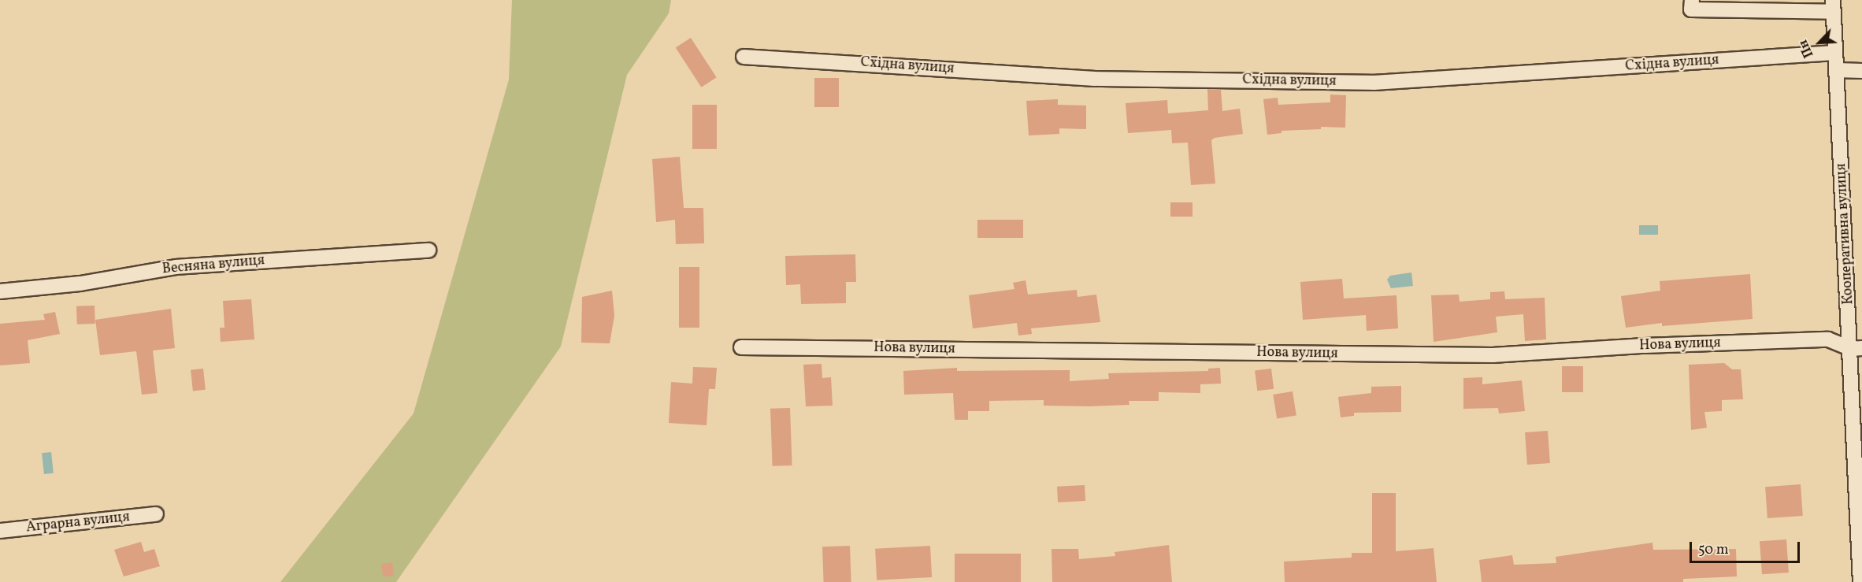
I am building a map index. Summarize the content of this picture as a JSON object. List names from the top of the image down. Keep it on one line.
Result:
{"streets":{"street":["Східна вулиця","Кооперативна вулиця","Весняна вулиця","Нова вулиця","Аграрна вулиця"]},"crossings":[["Східна вулиця","Кооперативна вулиця"],["Кооперативна вулиця","Нова вулиця"]],"scale_bar":"50 m","north":"bottom left"}
